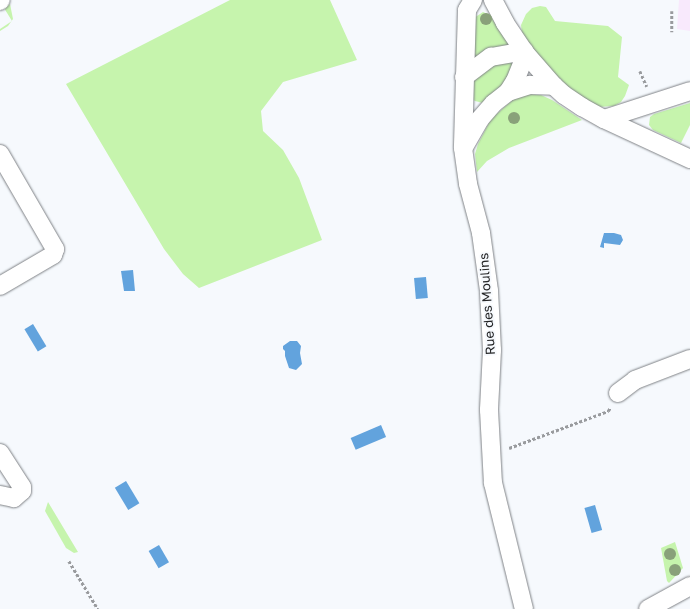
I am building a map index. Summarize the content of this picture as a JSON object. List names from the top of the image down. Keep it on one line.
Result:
{"streets":{"street":["Rue des Moulins"]}}
